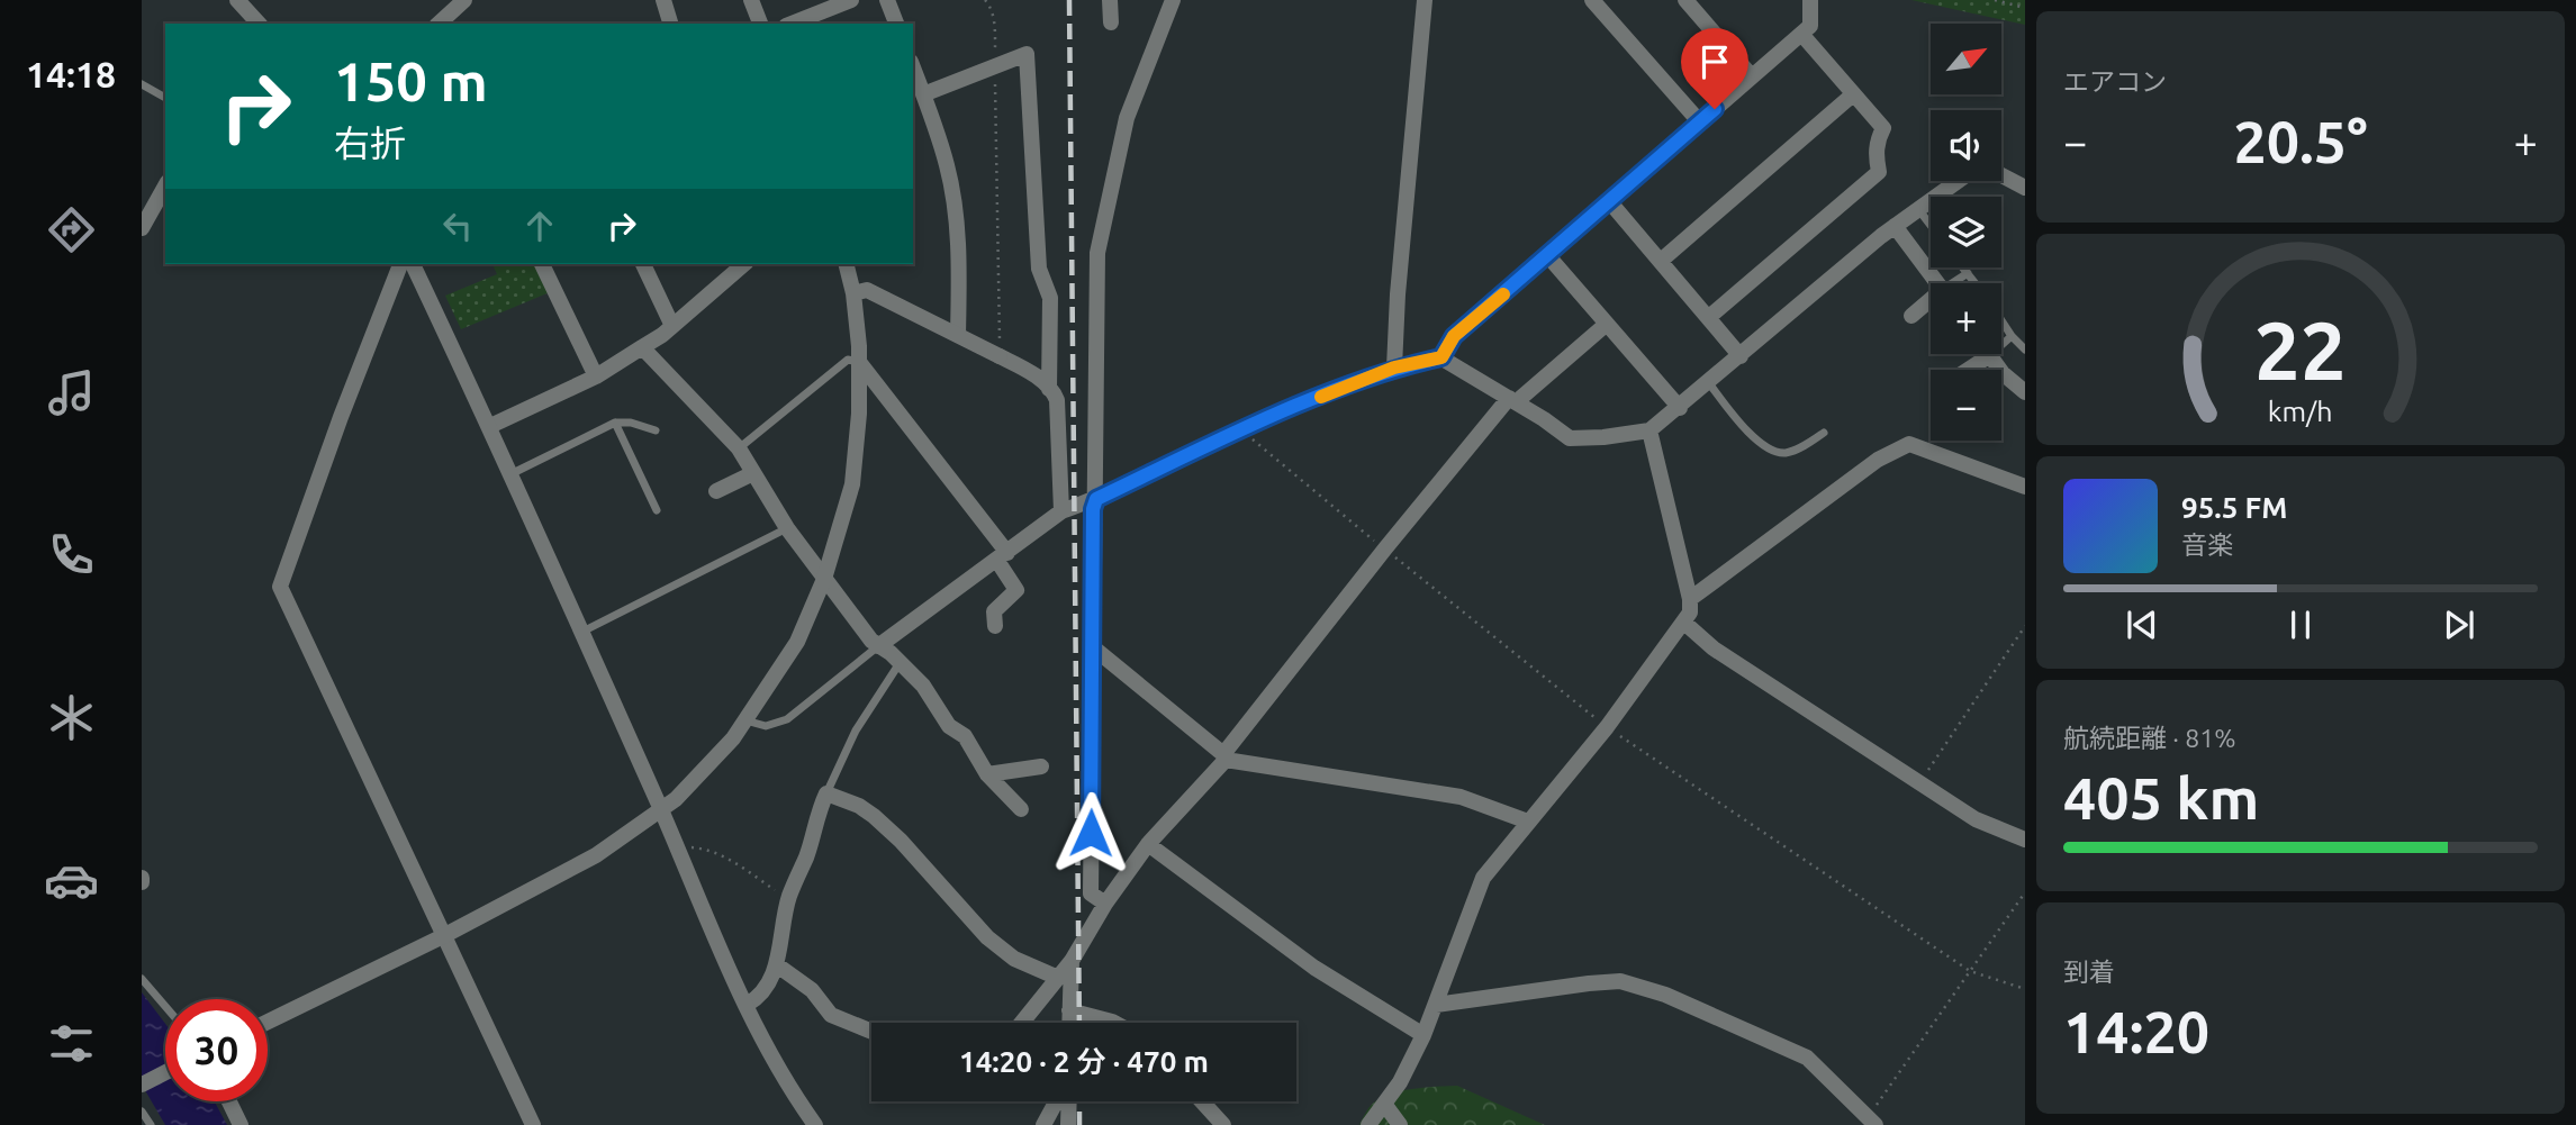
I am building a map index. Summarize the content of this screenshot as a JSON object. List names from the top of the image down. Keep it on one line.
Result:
{"north":"top right","page":{"tabs":"14:18","tile":["エアコン",["航続距離 · 81%","405 km"],["到着","14:20"]],"map_buttons":["+","−"],"turn":["150 m","右折"],"heat":["−","20.5°","+"],"song":["95.5 FM","音楽"],"limit":"30","trip":"14:20 · 2 分 · 470 m","gauge":["22","km/h"]}}
